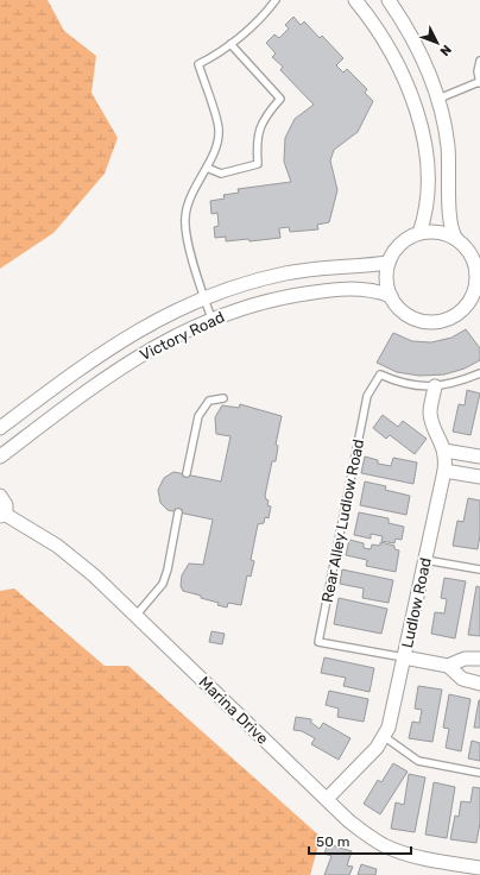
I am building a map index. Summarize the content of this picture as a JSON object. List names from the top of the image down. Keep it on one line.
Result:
{"streets":{"street":["Victory Road","Ludlow Road","Marina Drive"],"lane":["Rear Alley Ludlow Road"]},"crossings":[["Rear Alley Ludlow Road","Ludlow Road"],["Ludlow Road","Marina Drive"]],"scale_bar":"50 m","north":"bottom right"}
